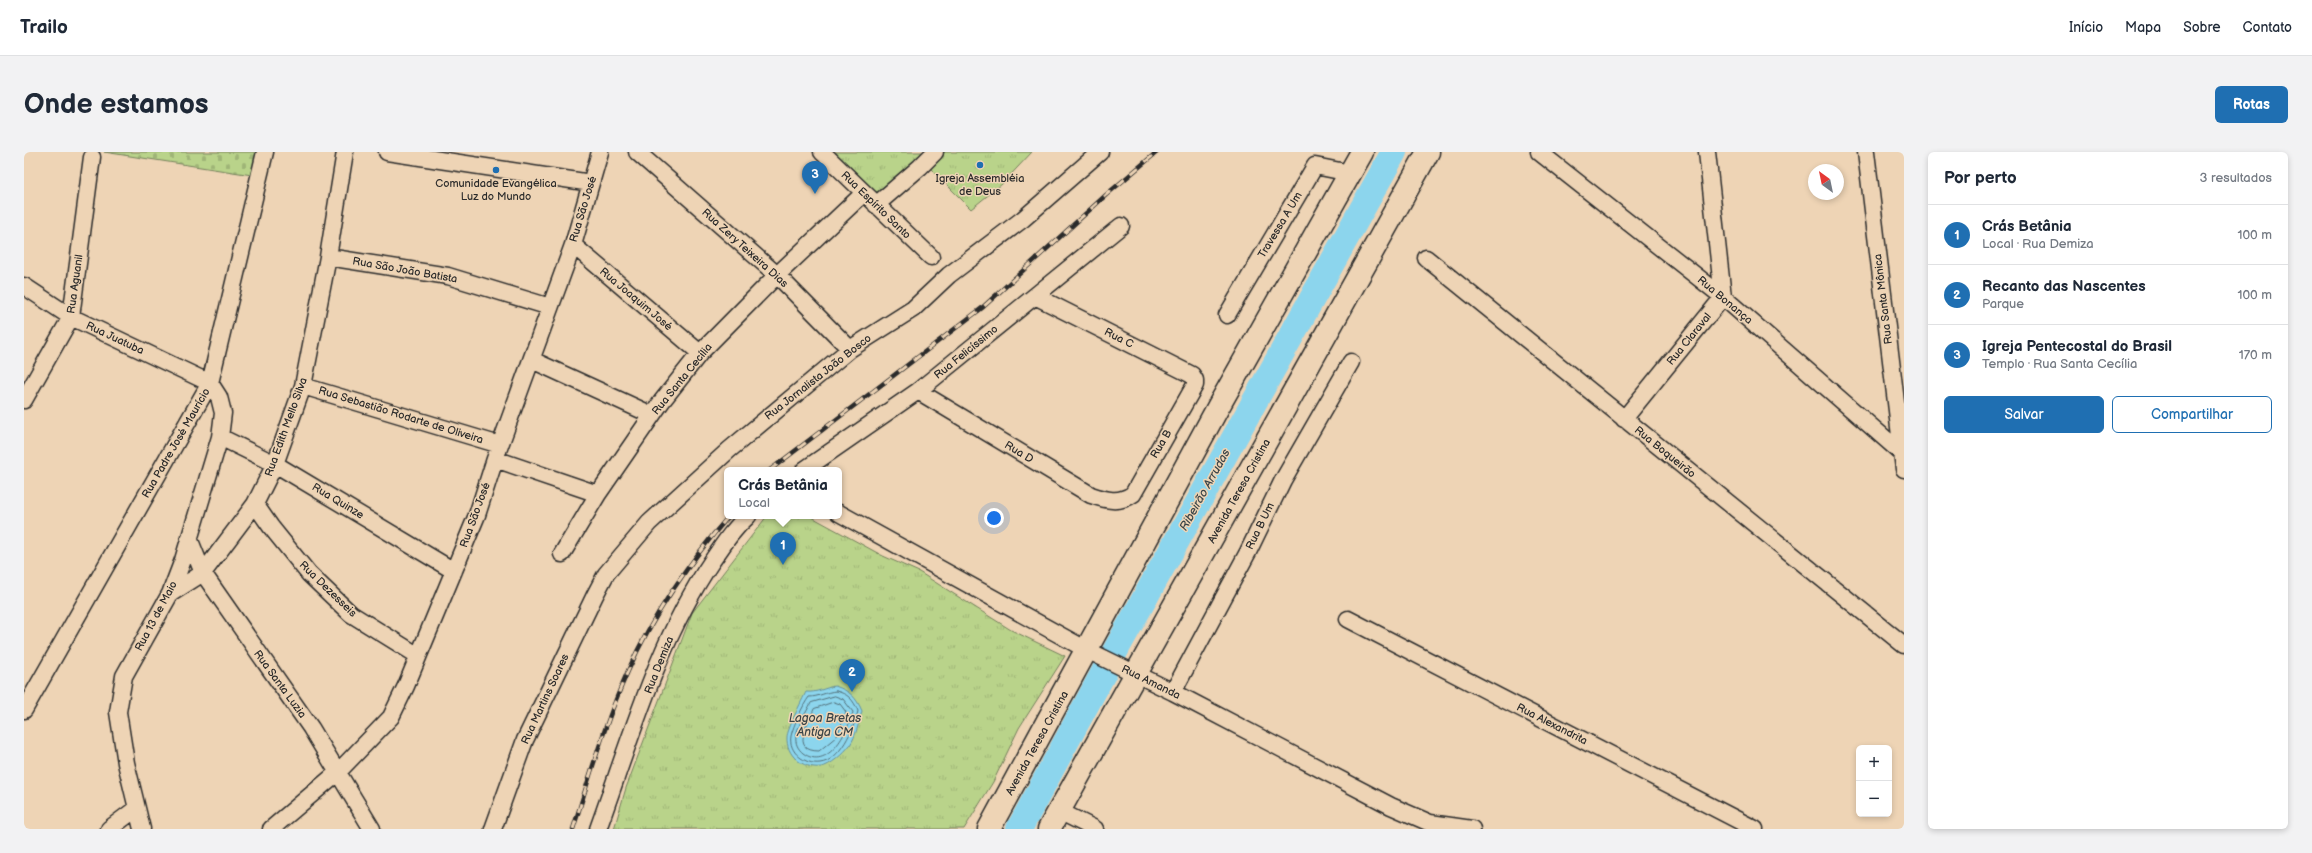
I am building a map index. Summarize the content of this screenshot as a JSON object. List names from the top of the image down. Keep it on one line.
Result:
{"streets":{"main road":["Avenida Teresa Cristina"],"street":["Rua Espírito Santo","Rua São José","Travessa A Um","Rua Zery Teixeira Dias","Rua São João Batista","Rua Aguanil","Rua Joaquim José","Rua Santa Mônica","Rua Bonança","Rua Juatuba","Rua C","Rua Claraval","Rua Felicíssimo","Rua Jornalista João Bosco","Rua Santa Cecília","Rua Sebastião Rodarte de Oliveira","Rua Edith Mello Silva","Rua Padre José Maurício","Rua B","Rua D","Rua Boqueirão","Rua Quinze","Rua B Um","Rua Dezesseis","Rua 13 de Maio","Rua Demiza","Rua Amanda","Rua Santa Luzia","Rua Martins Soares","Rua Alexandrita"]},"crossings":[["Rua Espírito Santo","Rua Santa Cecília"],["Rua São José","Rua São João Batista"],["Rua São José","Rua Joaquim José"],["Rua São José","Rua Sebastião Rodarte de Oliveira"],["Rua São José","Rua Quinze"],["Rua São José","Rua Dezesseis"],["Rua São José","Rua Santa Luzia"],["Travessa A Um","Avenida Teresa Cristina"],["Rua Zery Teixeira Dias","Rua Jornalista João Bosco"],["Rua Zery Teixeira Dias","Rua Santa Cecília"],["Rua São João Batista","Rua Edith Mello Silva"],["Rua Aguanil","Rua Juatuba"],["Rua Joaquim José","Rua Santa Cecília"],["Rua Santa Mônica","Rua Bonança"],["Rua Bonança","Rua Claraval"],["Rua Juatuba","Rua Padre José Maurício"],["Rua Juatuba","Rua 13 de Maio"],["Rua C","Rua Felicíssimo"],["Rua C","Rua B"],["Rua Claraval","Rua Boqueirão"],["Rua Felicíssimo","Rua D"],["Rua Jornalista João Bosco","Rua Martins Soares"],["Rua Santa Cecília","Rua Sebastião Rodarte de Oliveira"],["Rua Sebastião Rodarte de Oliveira","Rua Edith Mello Silva"],["Rua Edith Mello Silva","Rua Quinze"],["Rua Edith Mello Silva","Rua Dezesseis"],["Rua Edith Mello Silva","Rua 13 de Maio"],["Rua Edith Mello Silva","Rua Santa Luzia"],["Rua Padre José Maurício","Rua 13 de Maio"],["Rua B","Rua D"],["Avenida Teresa Cristina","Rua Amanda"],["Rua Quinze","Rua 13 de Maio"],["Rua B Um","Rua Amanda"],["Rua 13 de Maio","Rua Santa Luzia"]],"water":["Ribeirão Arrudas","Lagoa Bretas Antiga CM"],"places":["Igreja Assembléia de Deus","Comunidade Evangélica Luz do Mundo"],"north":"top left","page":{"header":"Trailo","nav":["Início","Mapa","Sobre","Contato"],"buttons":["Rotas",["Salvar","Compartilhar"]],"title":"Onde estamos","heading":["Por perto","3 resultados"],"pins":["3","1","2"],"list":[{"mark":"1","name":"Crás Betânia","note":"Local · Rua Demiza","value":"100 m"},{"mark":"2","name":"Recanto das Nascentes","note":"Parque","value":"100 m"},{"mark":"3","name":"Igreja Pentecostal do Brasil","note":"Templo · Rua Santa Cecília","value":"170 m"}],"popup":["Crás Betânia","Local"],"map_buttons":["+","−"]}}
